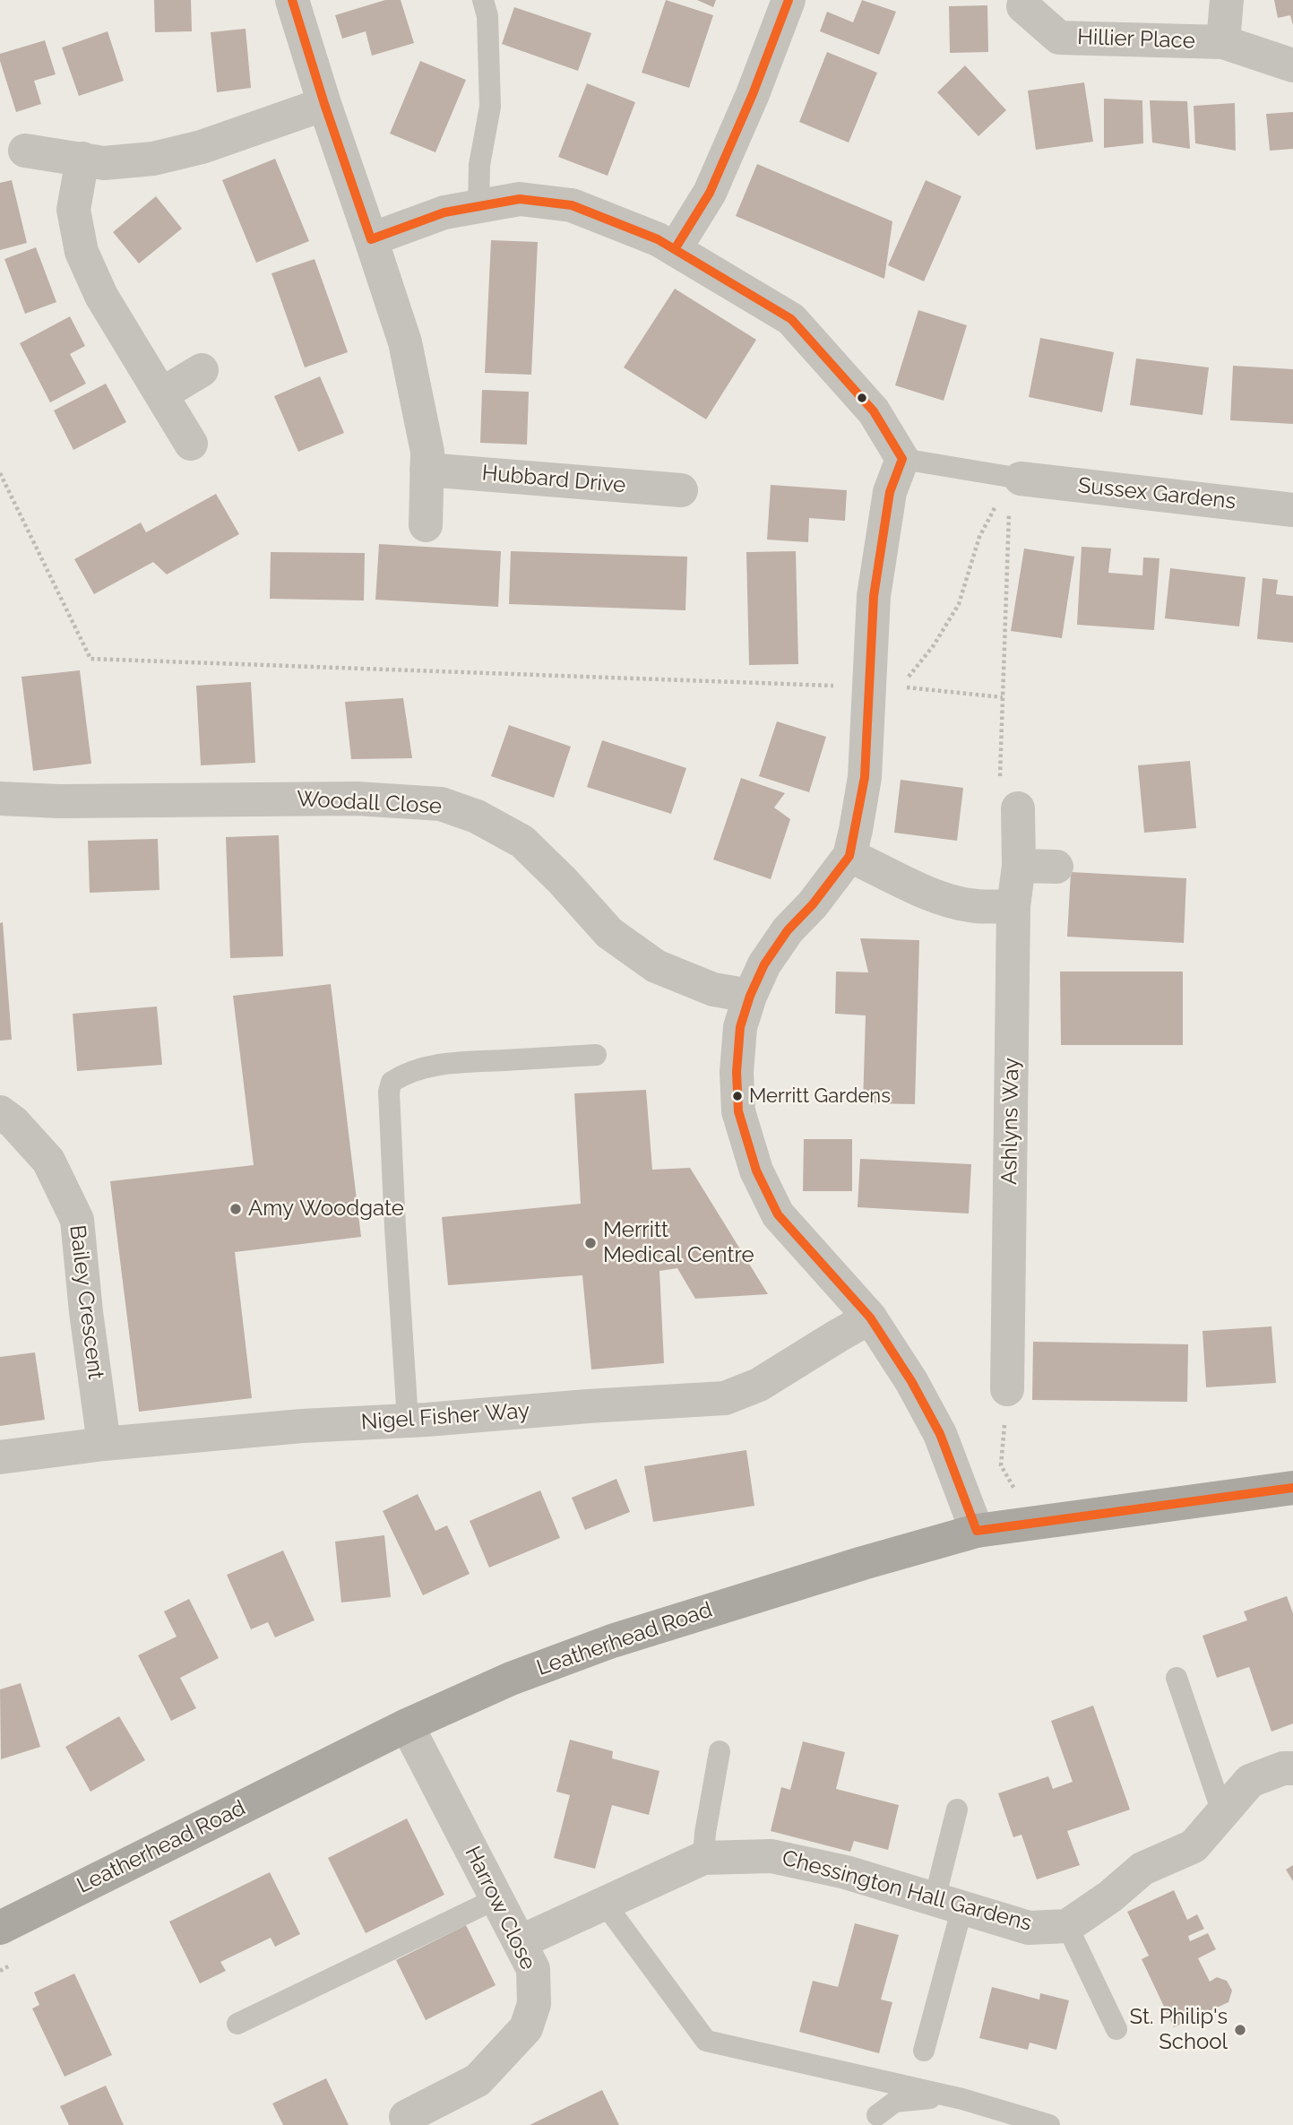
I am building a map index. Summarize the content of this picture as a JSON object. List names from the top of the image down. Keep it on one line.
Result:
{"streets":{"highway":["Leatherhead Road"],"street":["Hillier Place","Hubbard Drive","Sussex Gardens","Woodall Close","Ashlyns Way","Bailey Crescent","Nigel Fisher Way","Chessington Hall Gardens","Harrow Close"]},"crossings":[["Bailey Crescent","Nigel Fisher Way"],["Leatherhead Road","Harrow Close"],["Chessington Hall Gardens","Harrow Close"]],"places":["Merritt Gardens","Amy Woodgate","Merritt Medical Centre","St. Philip's School"]}
